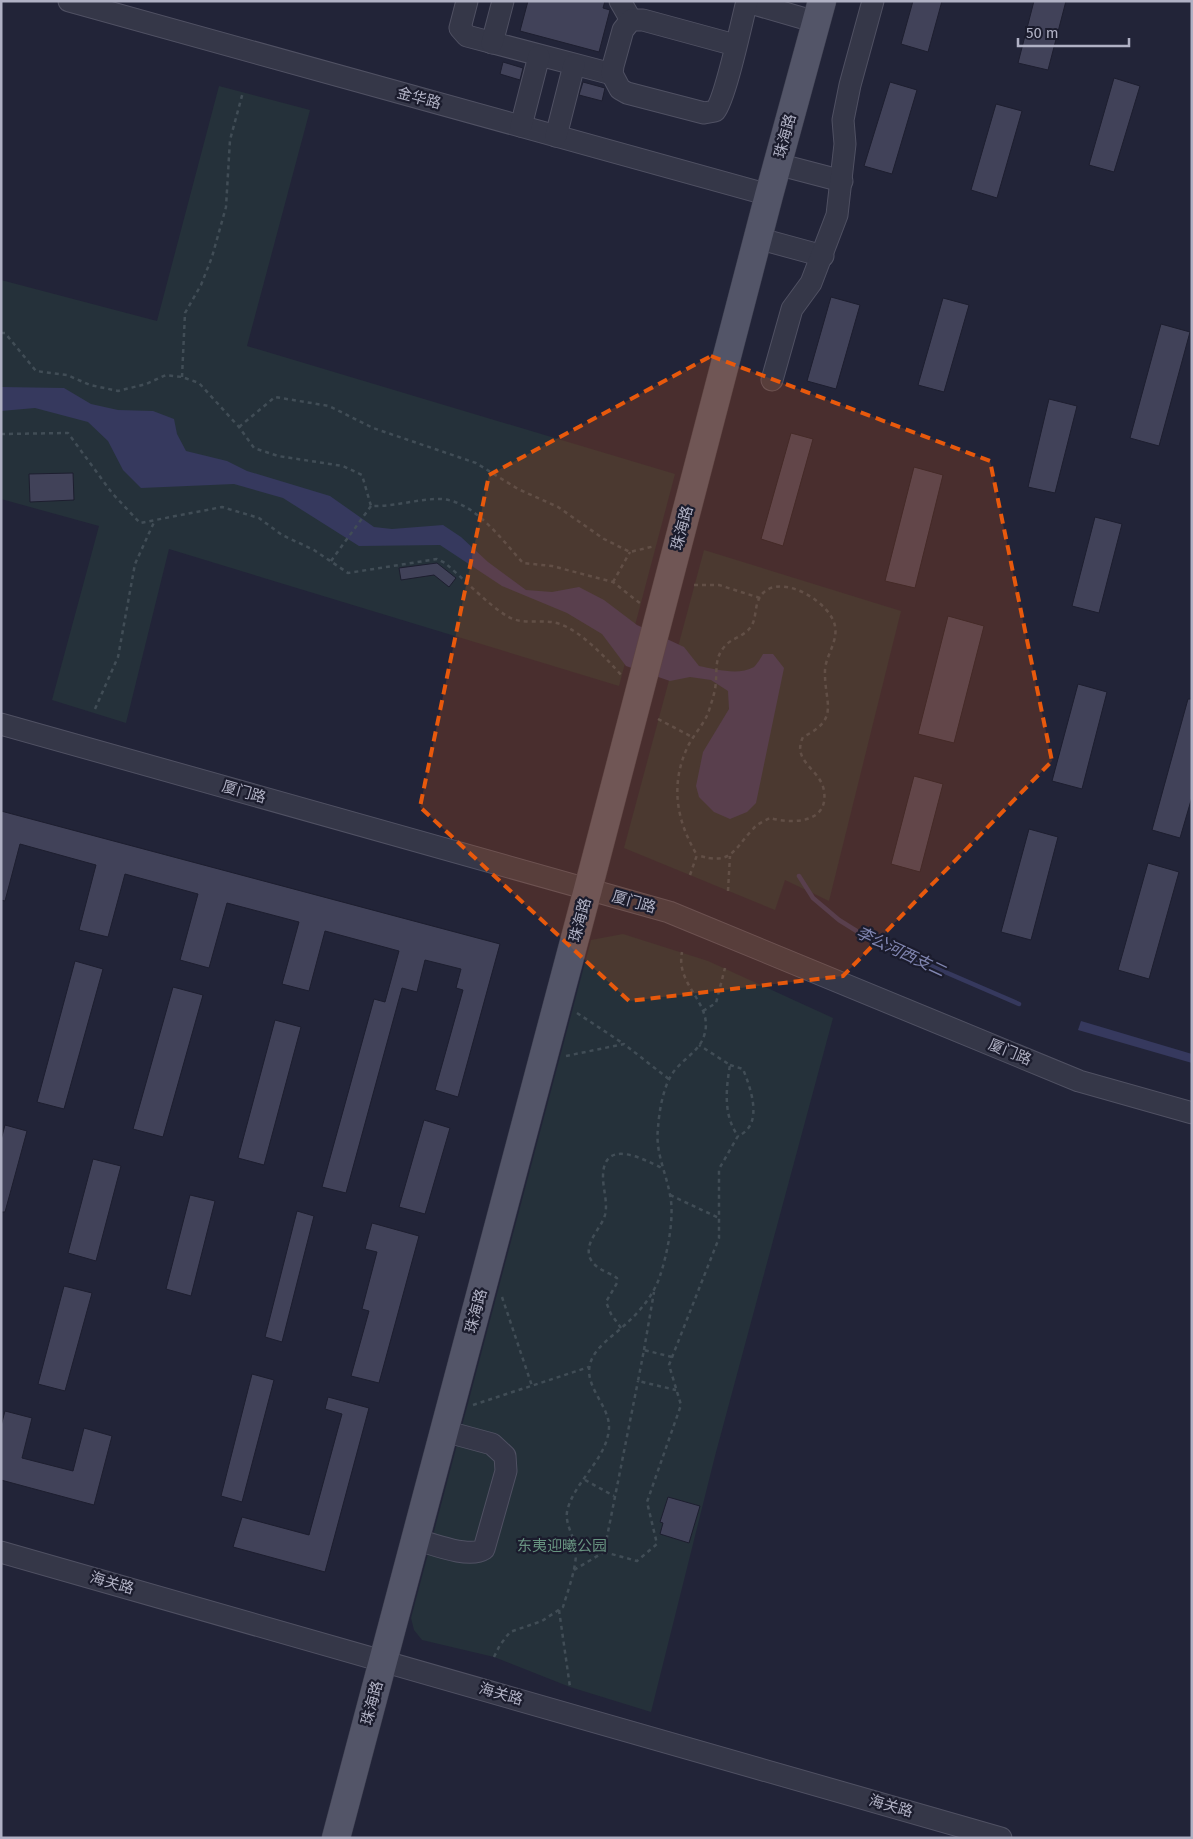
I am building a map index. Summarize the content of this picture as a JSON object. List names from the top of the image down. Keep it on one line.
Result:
{"streets":{"main road":["珠海路"],"street":["金华路","厦门路","海关路"]},"crossings":[["金华路","珠海路"],["珠海路","厦门路"],["珠海路","海关路"]],"water":["李公河西支二"],"parks":["东夷迎曦公园"],"scale_bar":"50 m"}
